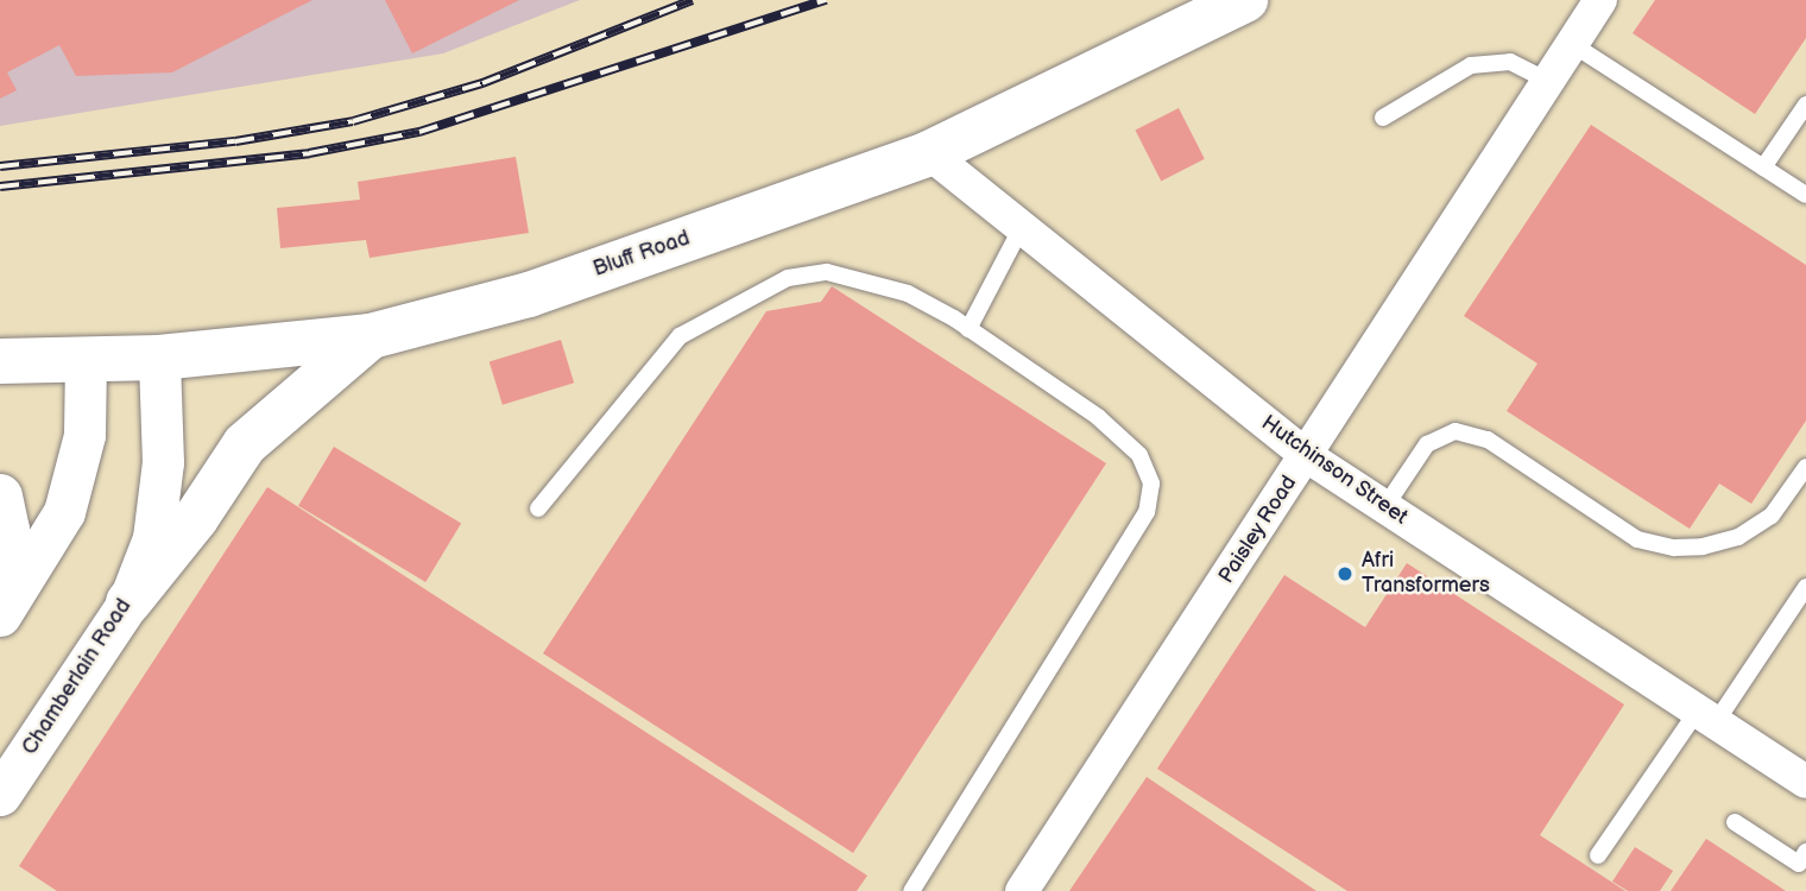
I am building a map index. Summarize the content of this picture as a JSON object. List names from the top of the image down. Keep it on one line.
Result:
{"streets":{"main road":["Bluff Road"],"street":["Hutchinson Street","Paisley Road","Chamberlain Road"]},"crossings":[["Bluff Road","Hutchinson Street"],["Bluff Road","Chamberlain Road"],["Hutchinson Street","Paisley Road"]],"places":["Afri Transformers"]}
